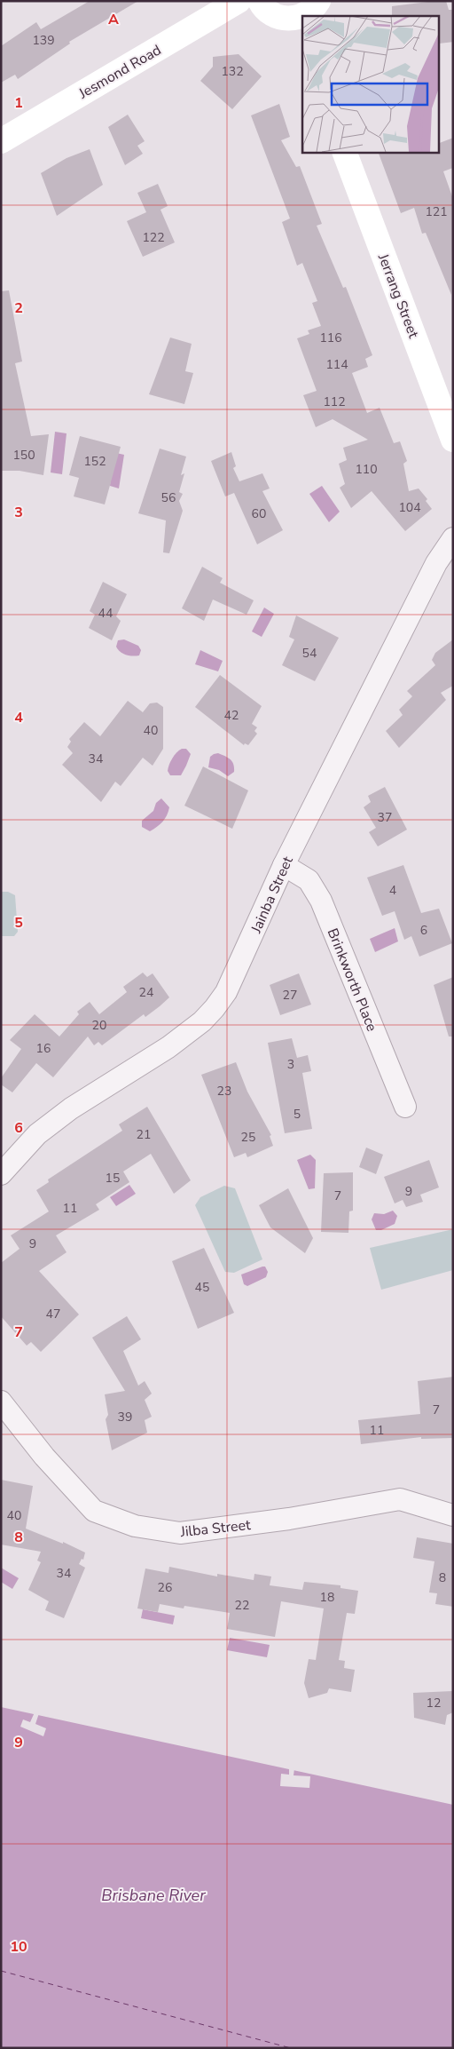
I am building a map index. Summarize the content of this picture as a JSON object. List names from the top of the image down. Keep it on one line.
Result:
{"streets":{"street":["Jesmond Road","Jerrang Street","Jainba Street","Brinkworth Place","Jilba Street"]},"crossings":[["Jainba Street","Brinkworth Place"]],"water":["Brisbane River"],"house_numbers":["139","132","121","122","116","114","112","150","152","110","56","104","60","44","54","42","40","34","37","4","6","24","27","20","16","3","23","5","21","25","15","9","7","11","9","45","47","7","39","11","40","34","8","26","18","22","12"],"grid":{"columns":["A"],"rows":["1","2","3","4","5","6","7","8","9","10"]}}
